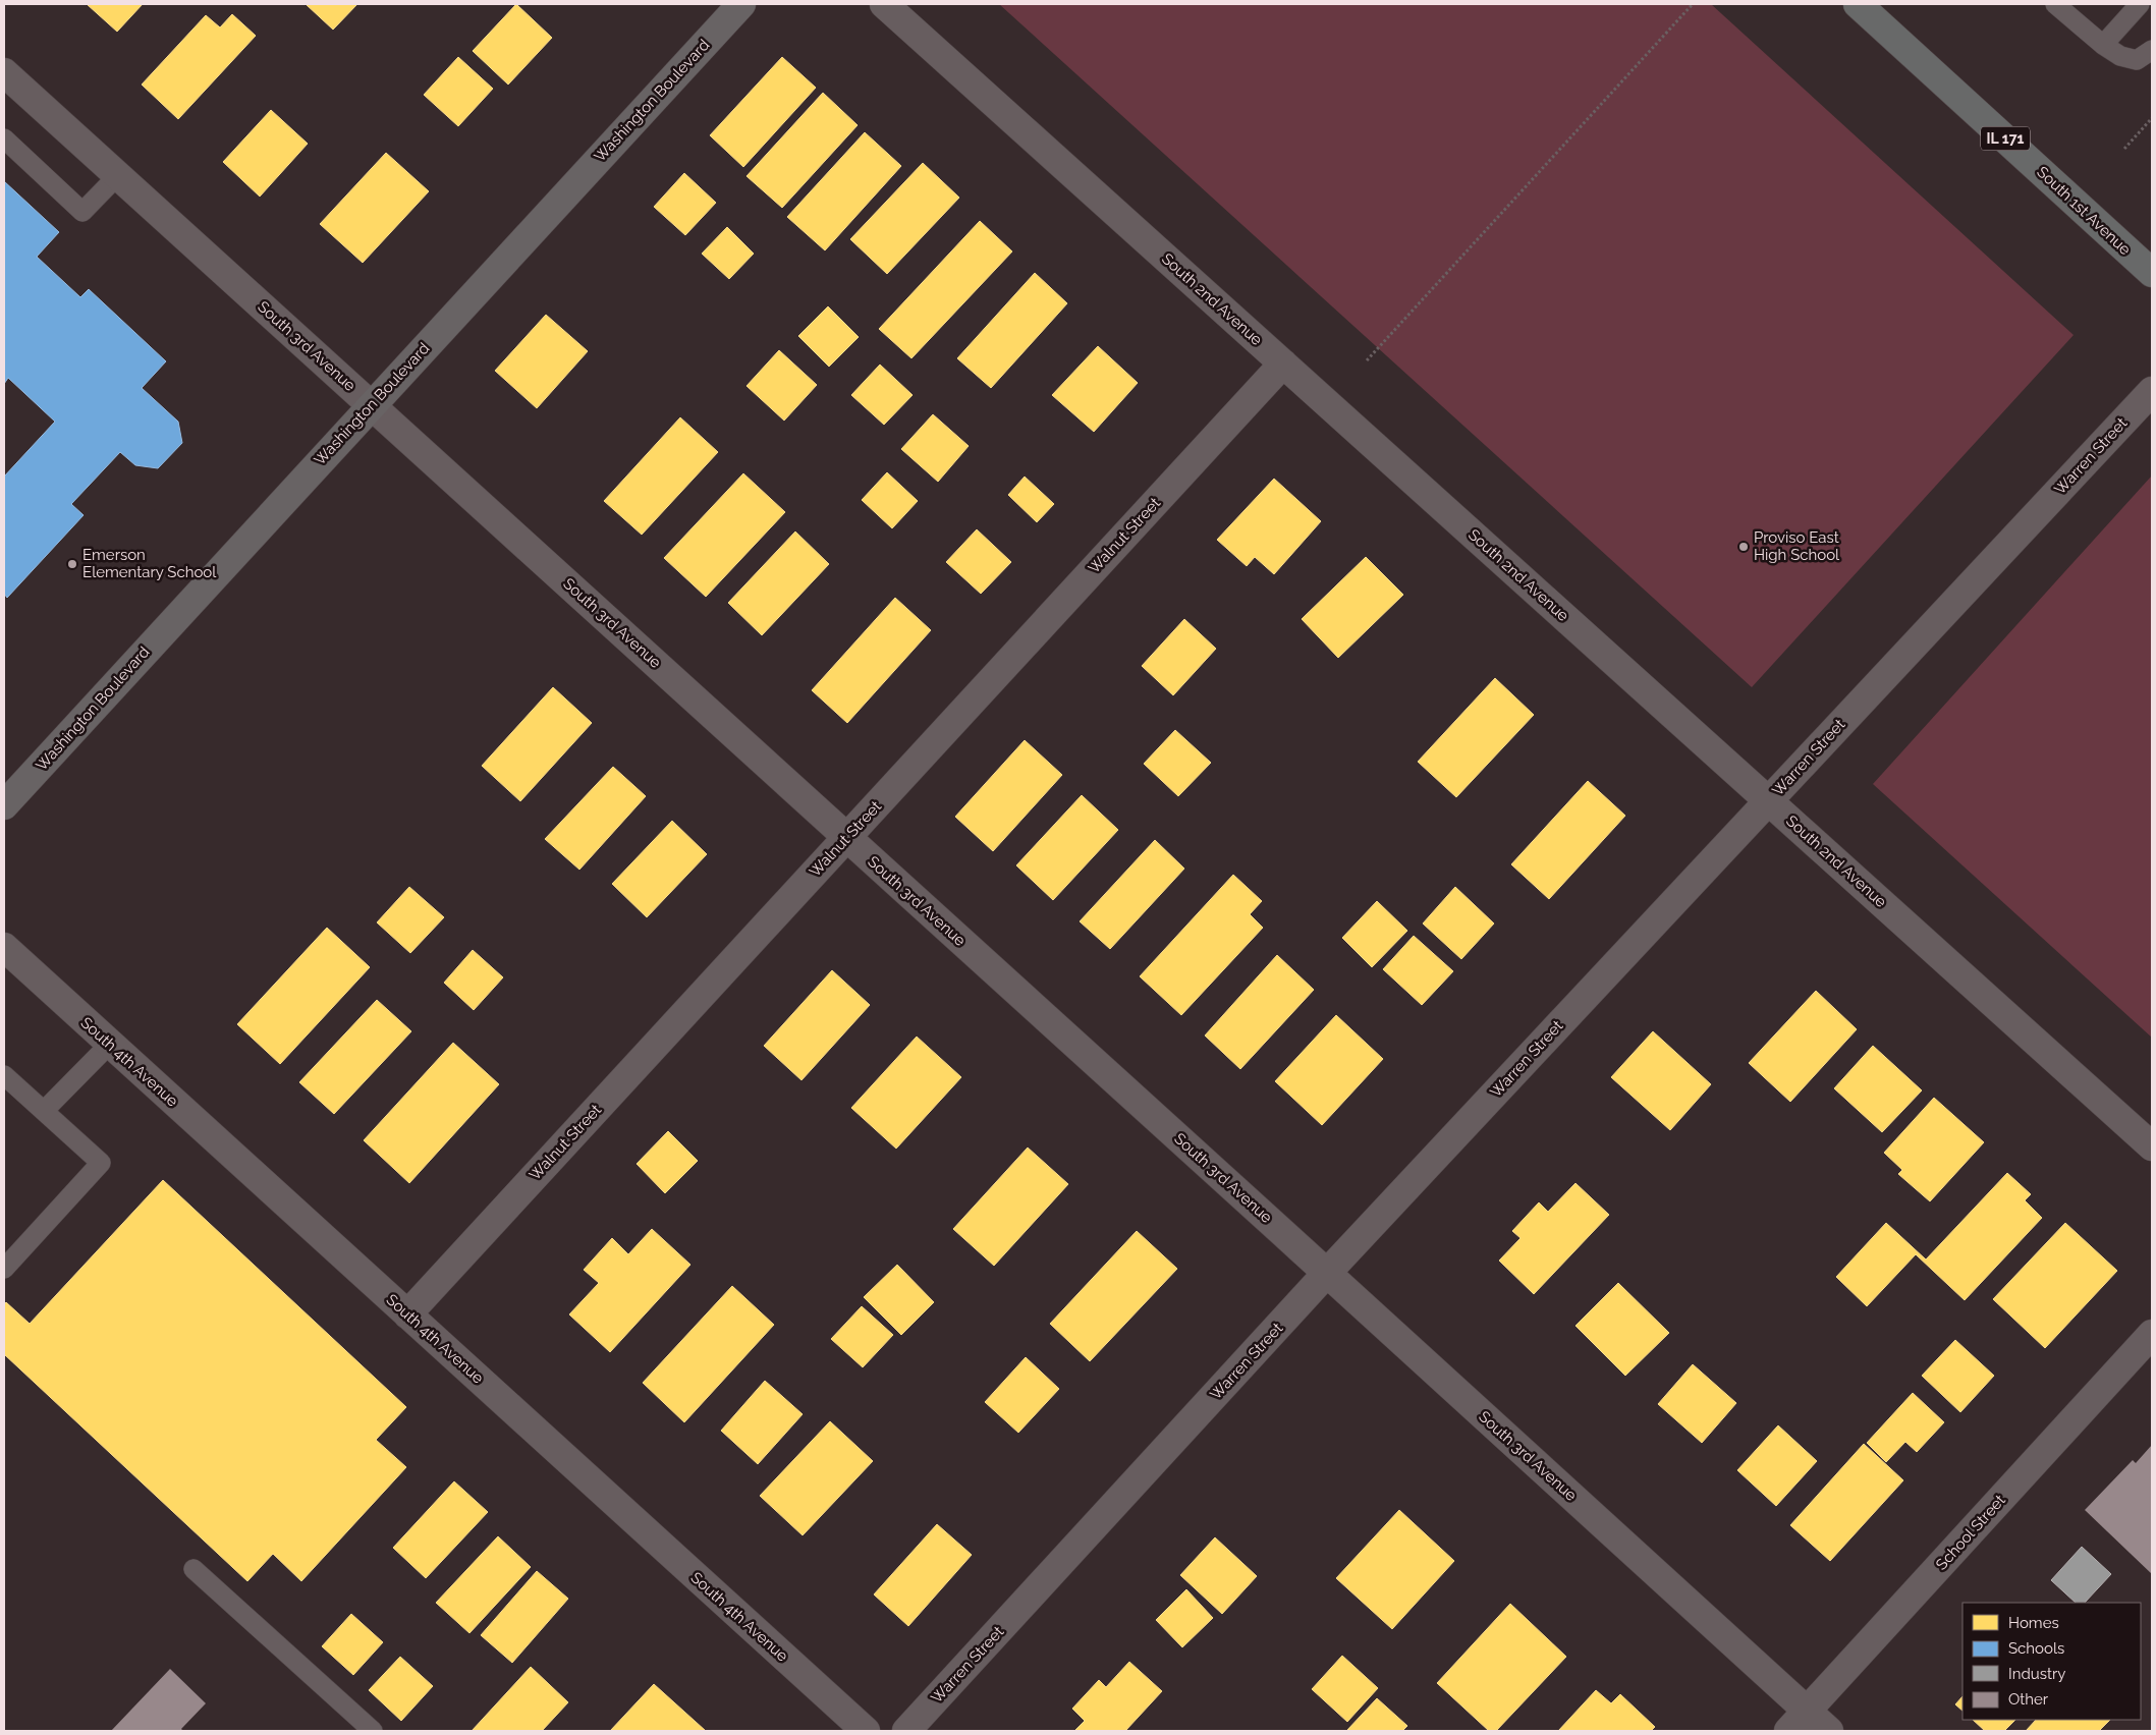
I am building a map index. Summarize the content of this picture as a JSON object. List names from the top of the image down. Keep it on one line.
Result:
{"streets":{"main road":["IL 171","South 1st Avenue"],"street":["Washington Boulevard","South 2nd Avenue","South 3rd Avenue","Warren Street","Walnut Street","South 4th Avenue","School Street"]},"crossings":[["Washington Boulevard","South 3rd Avenue"],["South 2nd Avenue","Warren Street"],["South 2nd Avenue","Walnut Street"],["South 3rd Avenue","Warren Street"],["South 3rd Avenue","Walnut Street"],["South 3rd Avenue","School Street"],["Walnut Street","South 4th Avenue"]],"places":["Proviso East High School","Emerson Elementary School"],"legend":["Homes","Schools","Industry","Other"]}
